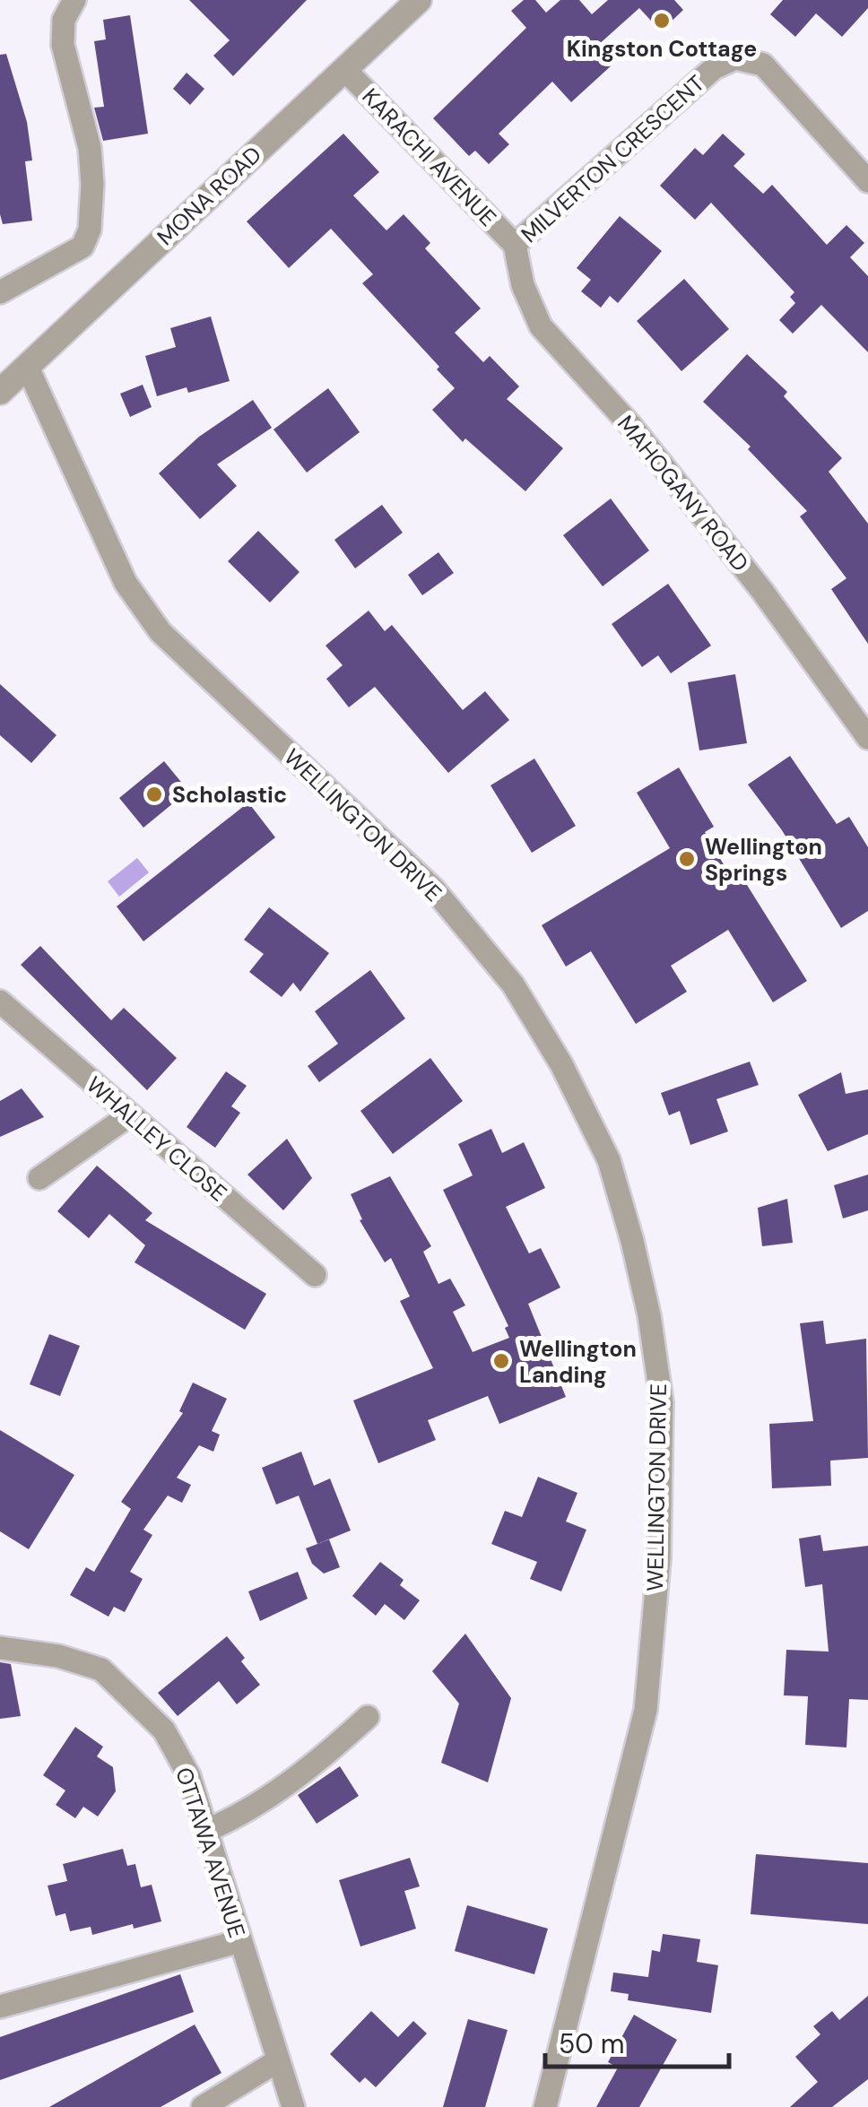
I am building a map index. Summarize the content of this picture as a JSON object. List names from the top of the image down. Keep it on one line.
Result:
{"streets":{"street":["KARACHI AVENUE","MILVERTON CRESCENT","MONA ROAD","MAHOGANY ROAD","WELLINGTON DRIVE","WHALLEY CLOSE","OTTAWA AVENUE"]},"crossings":[["KARACHI AVENUE","MILVERTON CRESCENT"],["KARACHI AVENUE","MONA ROAD"],["KARACHI AVENUE","MAHOGANY ROAD"],["MILVERTON CRESCENT","MAHOGANY ROAD"],["MONA ROAD","WELLINGTON DRIVE"]],"places":["Kingston Cottage","Scholastic","Wellington Springs","Wellington Landing"],"scale_bar":"50 m"}
